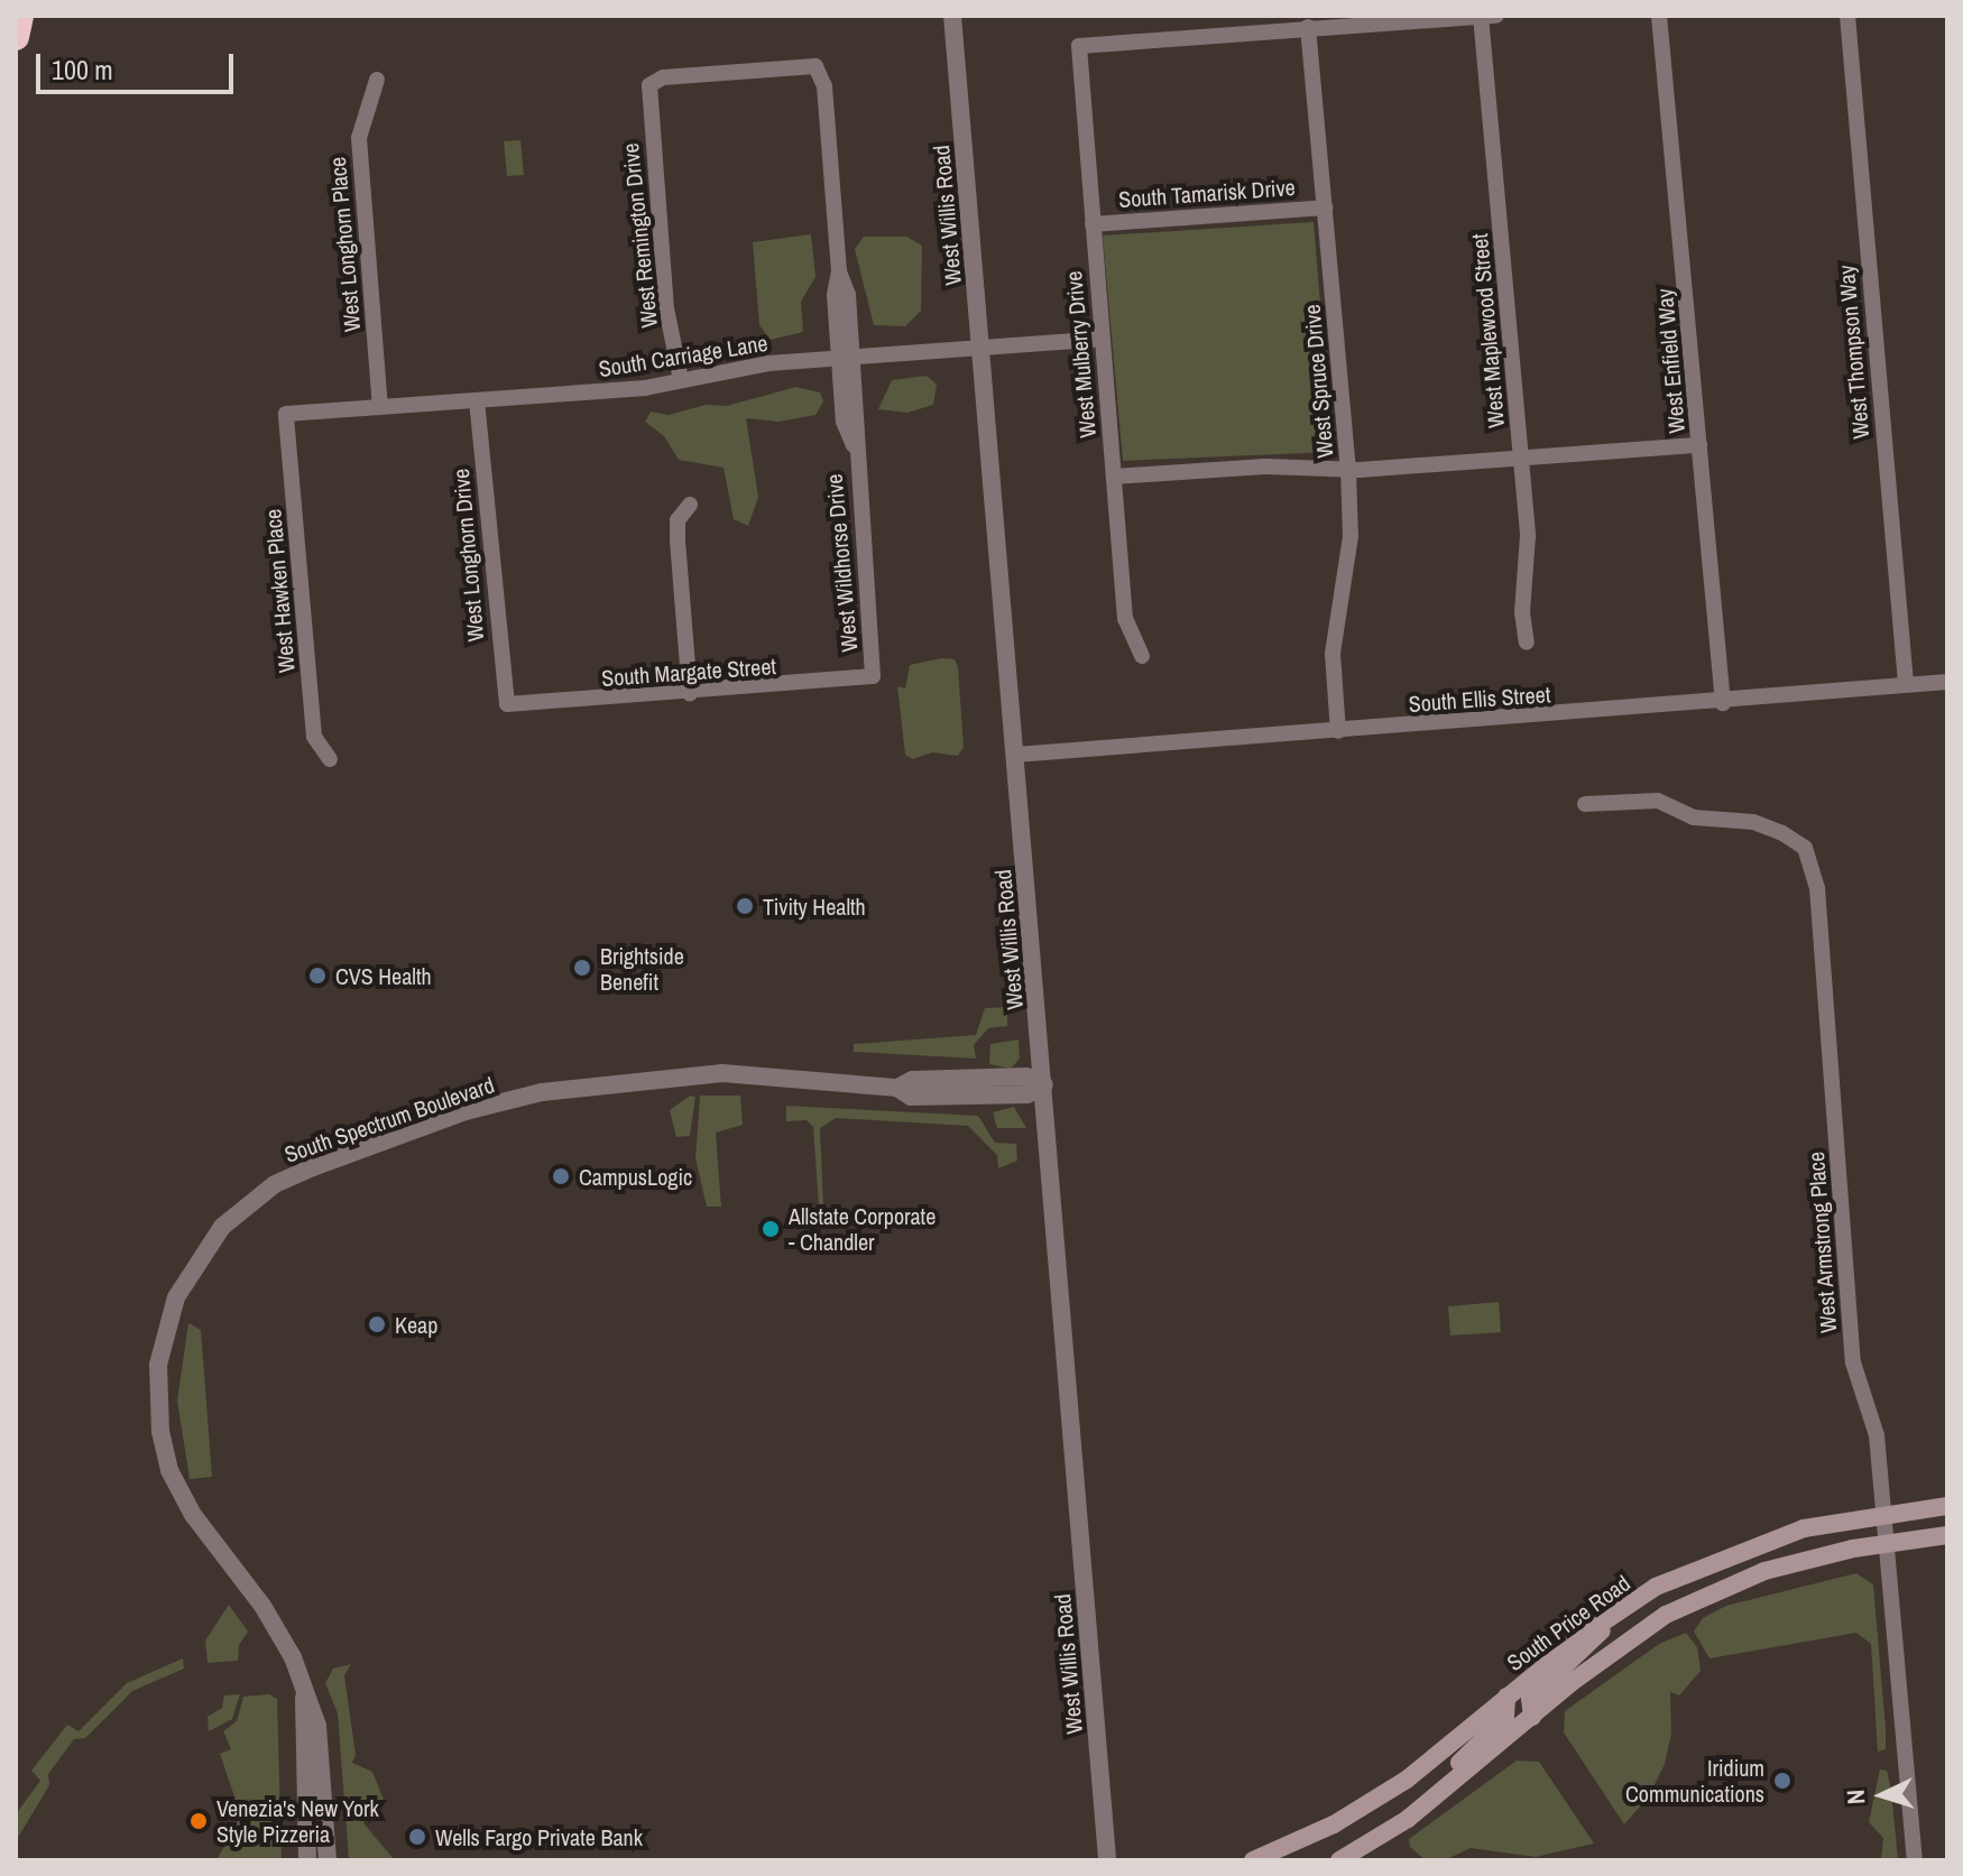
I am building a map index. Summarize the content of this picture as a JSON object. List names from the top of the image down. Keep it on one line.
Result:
{"streets":{"main road":["South Price Road"],"street":["South Tamarisk Drive","West Willis Road","West Remington Drive","West Longhorn Place","West Maplewood Street","West Thompson Way","West Mulberry Drive","South Carriage Lane","West Enfield Way","West Spruce Drive","West Longhorn Drive","West Wildhorse Drive","West Hawken Place","South Margate Street","South Ellis Street","South Spectrum Boulevard","West Armstrong Place"]},"crossings":[["South Tamarisk Drive","West Mulberry Drive"],["South Tamarisk Drive","West Spruce Drive"],["West Willis Road","South Carriage Lane"],["West Willis Road","South Ellis Street"],["West Willis Road","South Spectrum Boulevard"],["West Remington Drive","South Carriage Lane"],["West Remington Drive","West Wildhorse Drive"],["West Longhorn Place","South Carriage Lane"],["West Thompson Way","South Ellis Street"],["West Mulberry Drive","South Carriage Lane"],["West Mulberry Drive","West Spruce Drive"],["South Carriage Lane","West Longhorn Drive"],["South Carriage Lane","West Wildhorse Drive"],["South Carriage Lane","West Hawken Place"],["West Enfield Way","South Ellis Street"],["West Spruce Drive","South Ellis Street"],["West Longhorn Drive","South Margate Street"],["West Wildhorse Drive","South Margate Street"],["West Armstrong Place","South Price Road"]],"places":["Tivity Health","Brightside Benefit","CVS Health","CampusLogic","Allstate Corporate - Chandler","Keap","Iridium Communications","Venezia's New York Style Pizzeria","Wells Fargo Private Bank"],"scale_bar":"100 m","north":"left"}
